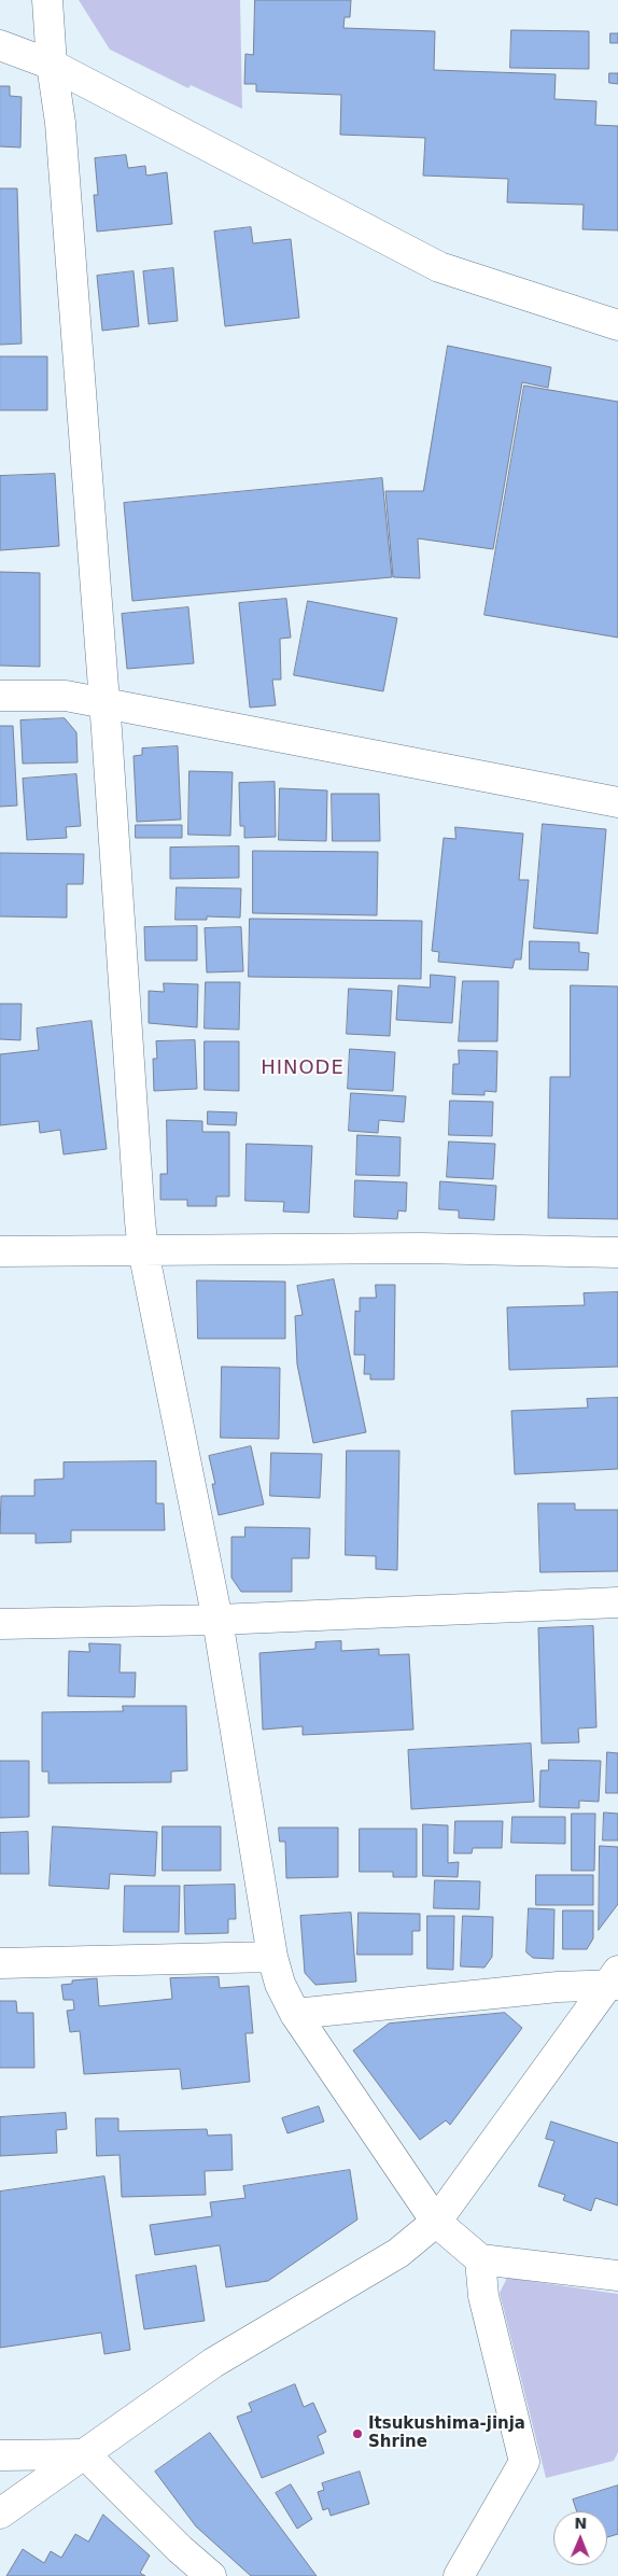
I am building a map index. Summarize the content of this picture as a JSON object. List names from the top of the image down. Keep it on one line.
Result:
{"districts":["HINODE"],"places":["Itsukushima-jinja Shrine"],"north":"top"}
